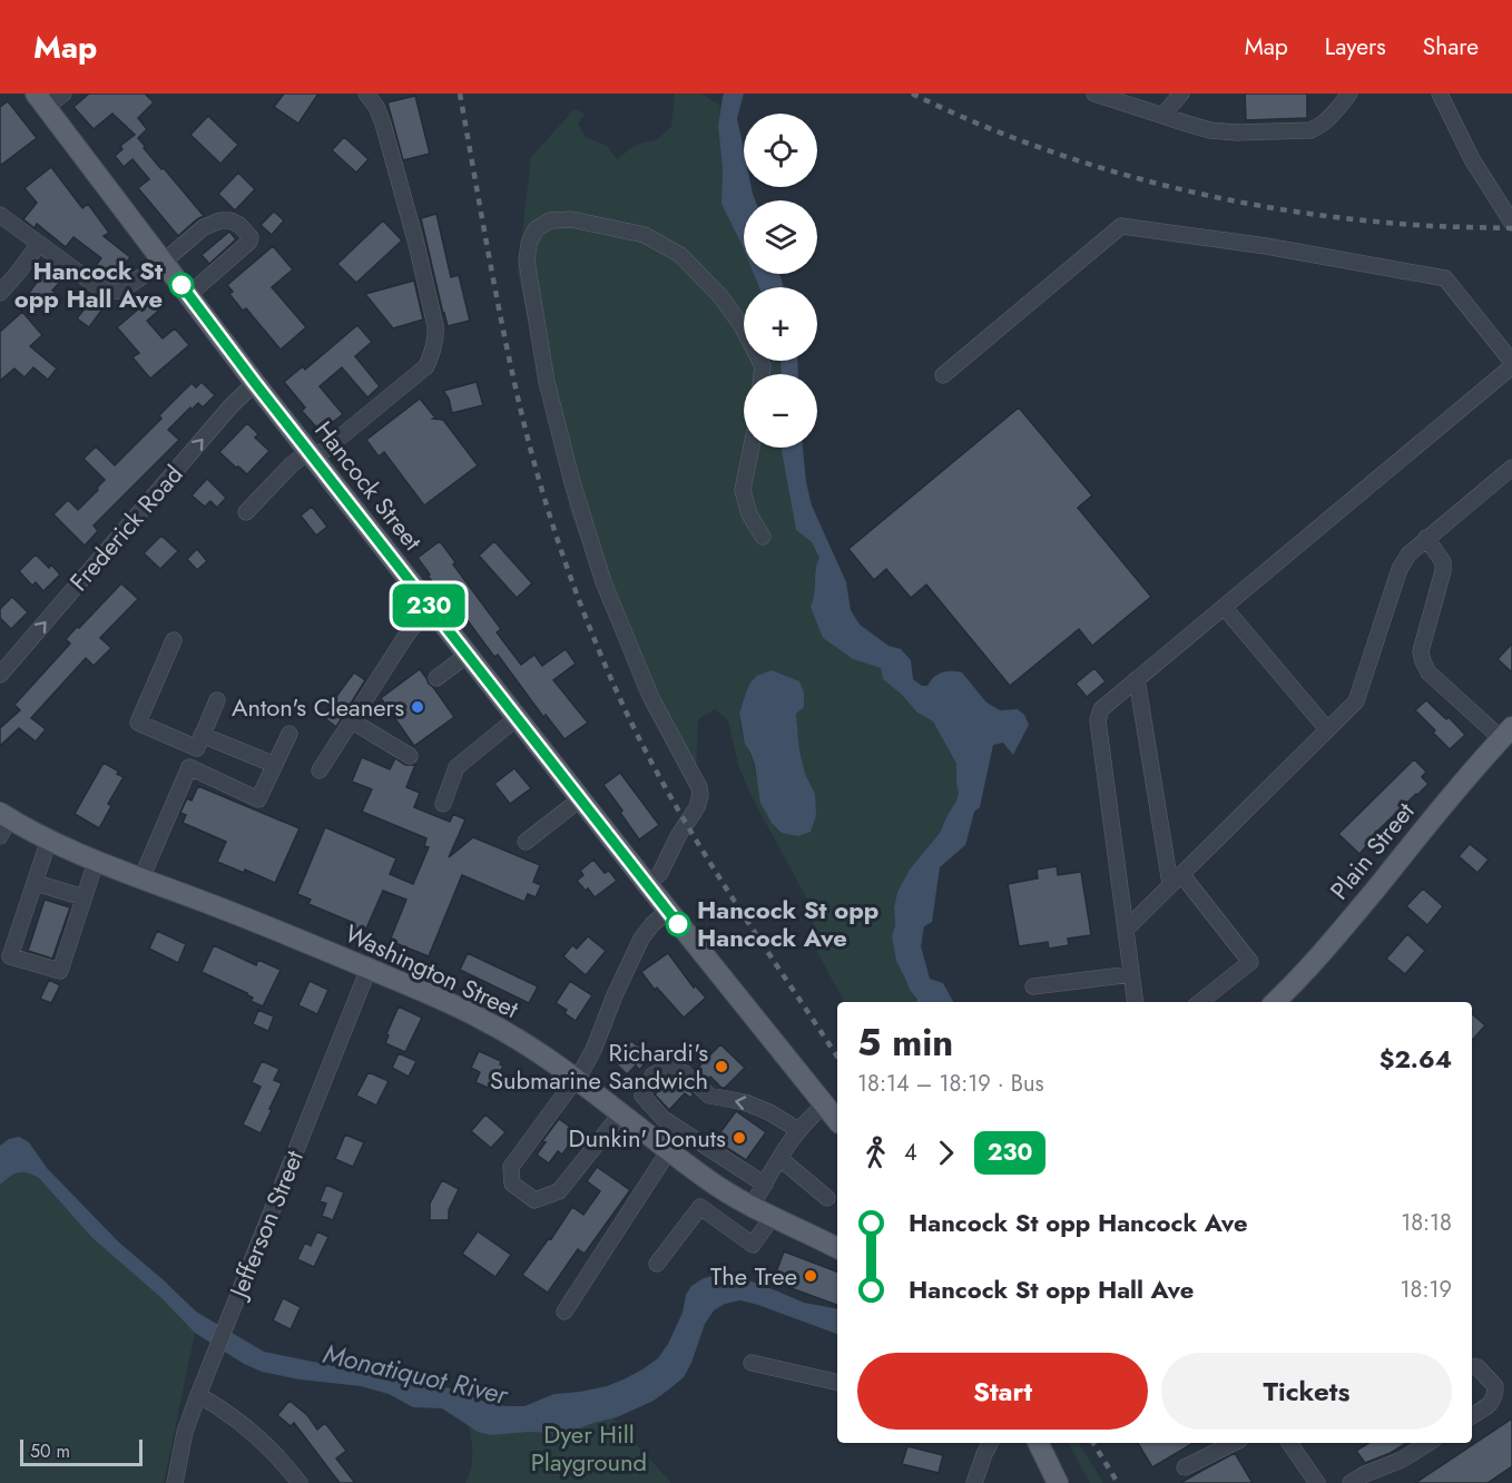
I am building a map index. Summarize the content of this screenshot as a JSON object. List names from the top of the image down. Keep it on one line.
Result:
{"streets":{"main road":["Hancock Street","Plain Street","Washington Street"],"street":["Frederick Road","Jefferson Street"]},"crossings":[["Hancock Street","Frederick Road"],["Washington Street","Jefferson Street"]],"one_way":["Frederick Road"],"water":["Monatiquot River"],"parks":["Dyer Hill Playground"],"places":["Hancock St opp Hall Ave","Anton's Cleaners","Hancock St opp Hancock Ave","Richardi's Submarine Sandwich","Dunkin' Donuts","The Tree"],"lines":["bus line 230"],"scale_bar":"50 m","page":{"header":"Map","nav":["Map","Layers","Share"],"on_map":"230","map_buttons":["+","−"],"heading":["5 min","18:14 – 18:19 · Bus","$2.64"],"legs":["4","230"],"list":[{"name":"Hancock St opp Hancock Ave","value":"18:18"},{"name":"Hancock St opp Hall Ave","value":"18:19"}],"buttons":["Start","Tickets"],"scale":"50 m"}}
